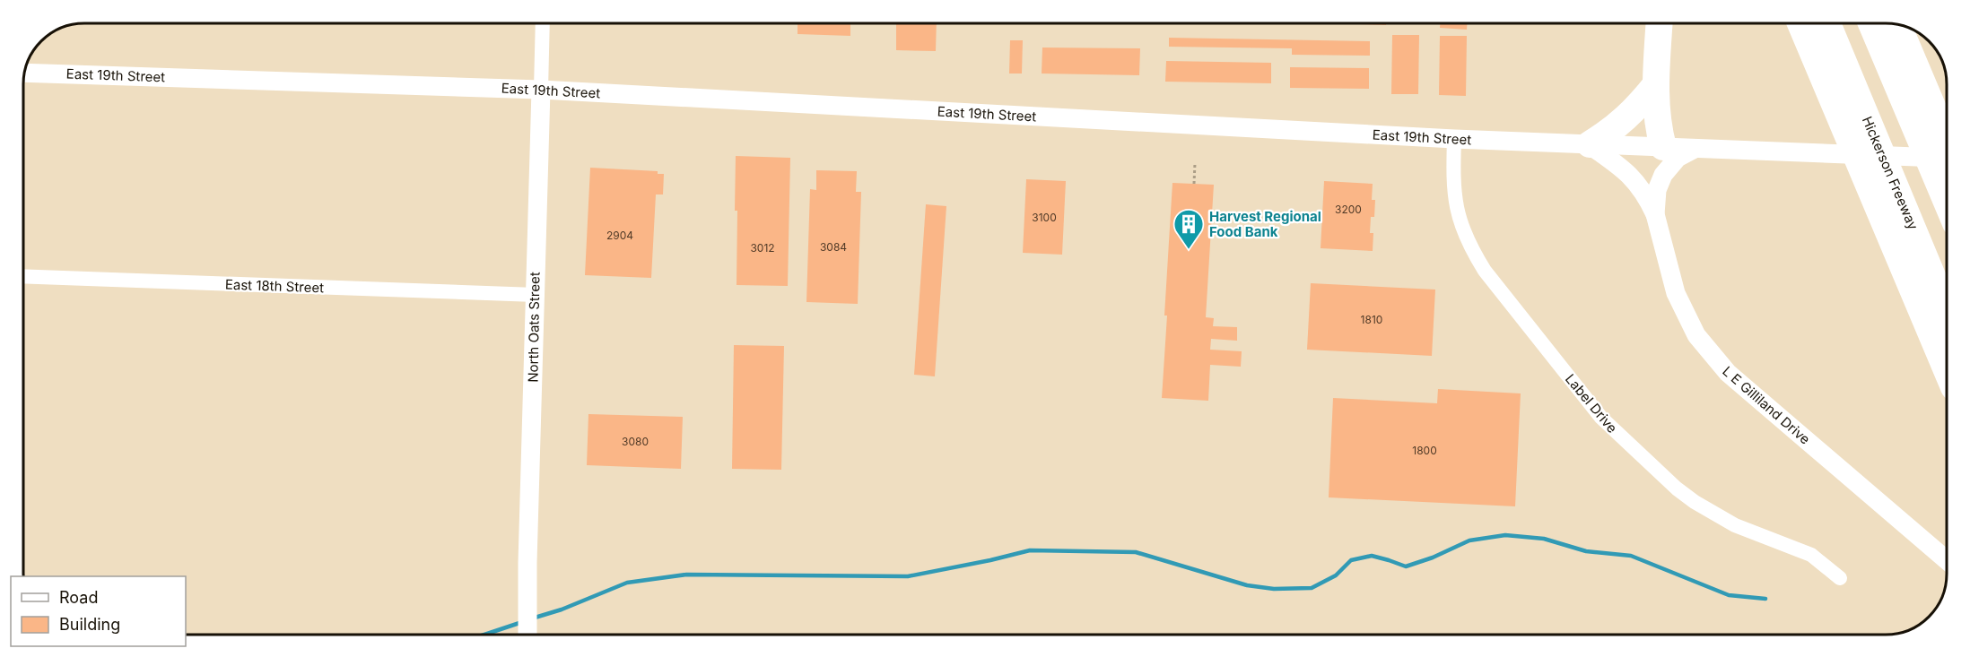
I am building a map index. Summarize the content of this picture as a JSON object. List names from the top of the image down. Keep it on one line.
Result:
{"streets":{"highway":["Hickerson Freeway"],"street":["East 19th Street","East 18th Street","North Oats Street","Label Drive","L E Gilliland Drive"]},"crossings":[["East 19th Street","North Oats Street"],["East 19th Street","Label Drive"],["East 19th Street","L E Gilliland Drive"],["East 18th Street","North Oats Street"]],"places":{"building":["Harvest Regional Food Bank"]},"house_numbers":["3200","3100","2904","3084","3012","1810","3080","1800"],"legend":["Road","Building"]}
